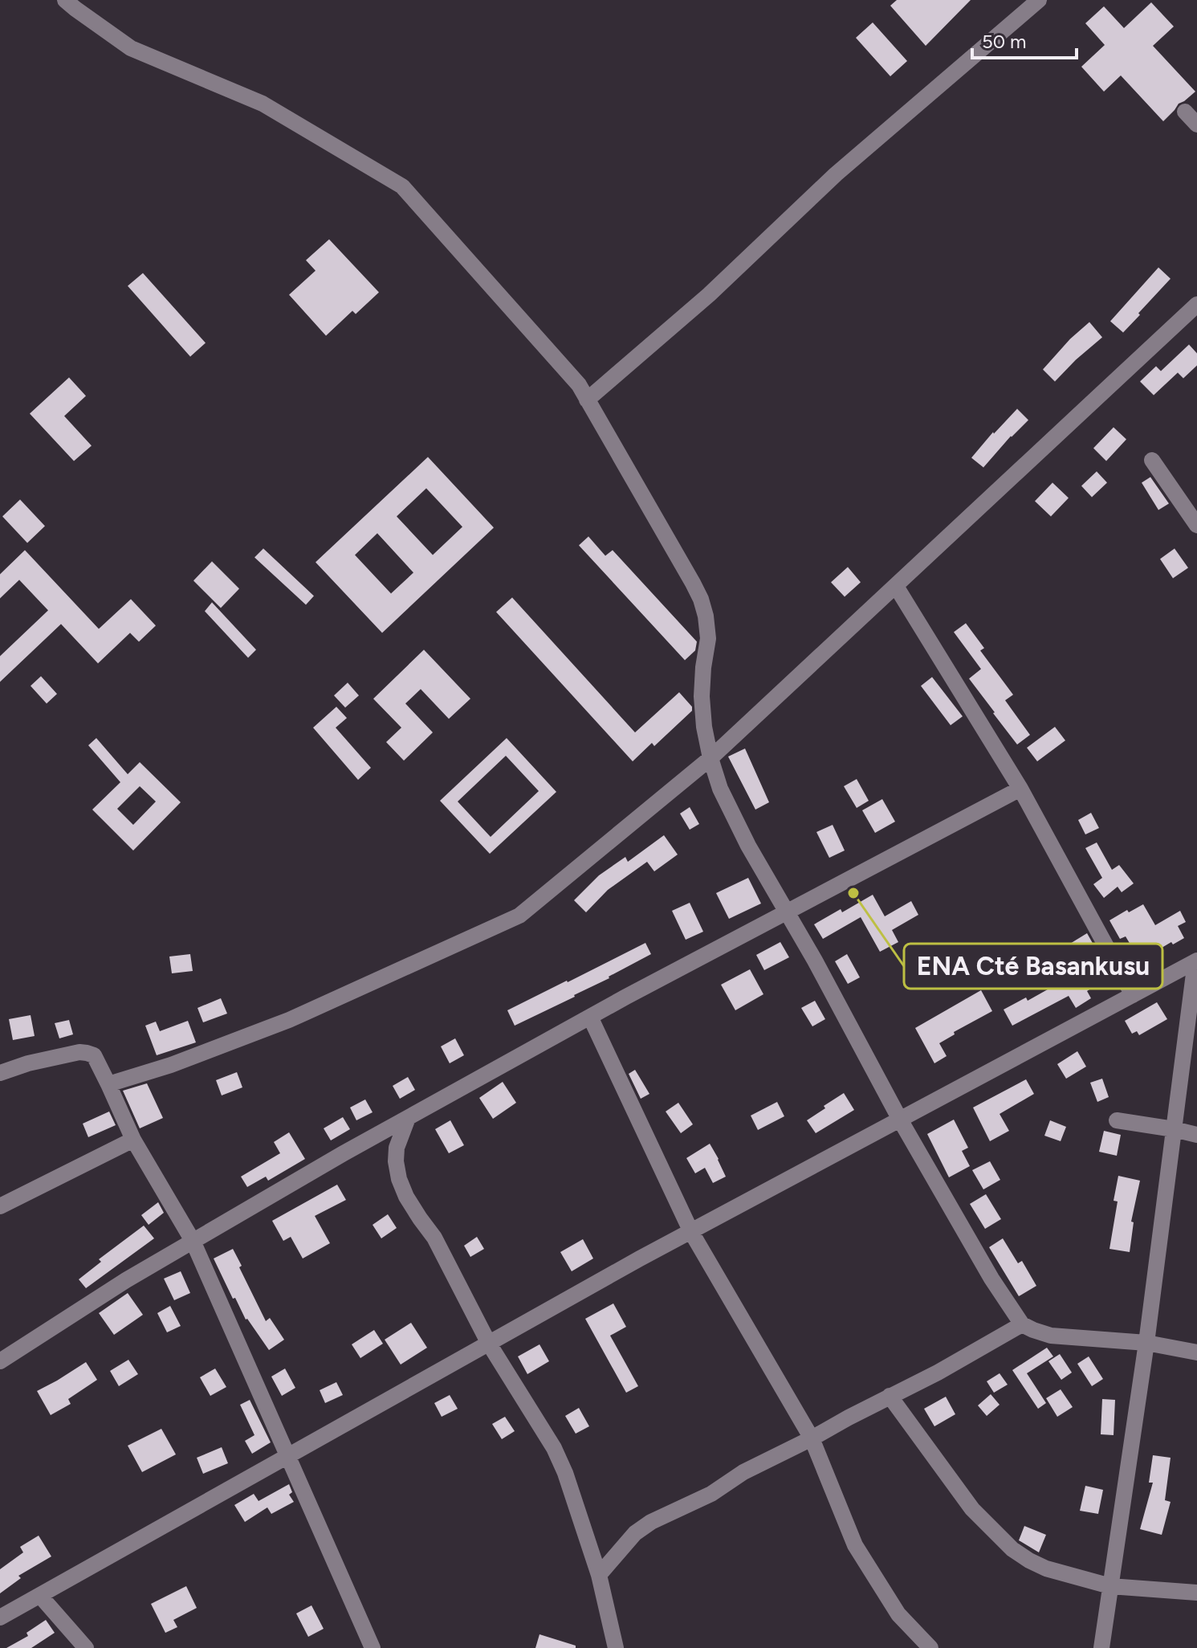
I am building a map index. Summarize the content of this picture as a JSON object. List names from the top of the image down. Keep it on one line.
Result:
{"places":["ENA Cté Basankusu"],"scale_bar":"50 m"}
